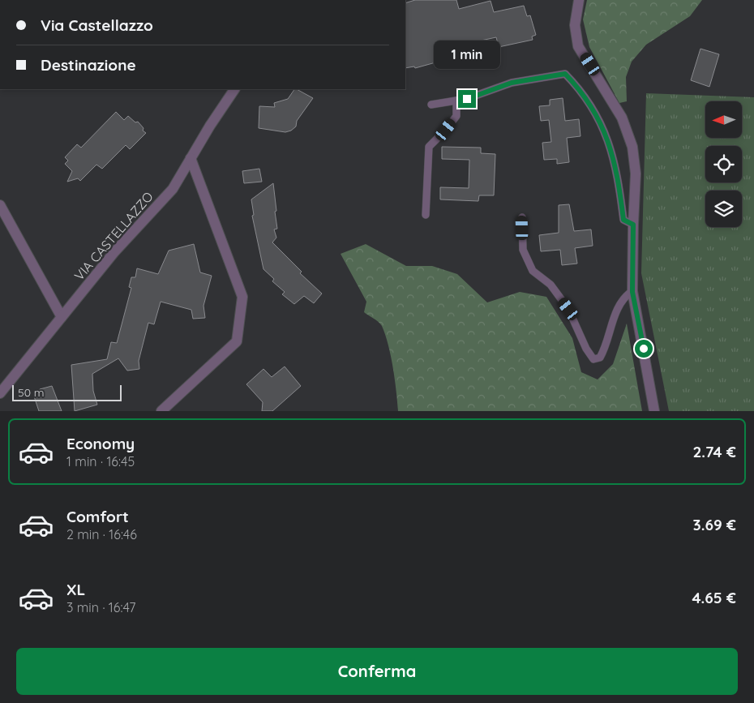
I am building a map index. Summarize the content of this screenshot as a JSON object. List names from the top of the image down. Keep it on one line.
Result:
{"streets":{"street":["VIA CASTELLAZZO"]},"scale_bar":"50 m","north":"left","page":{"banner":["Via Castellazzo","Destinazione"],"bubble":"1 min","scale":"50 m","list":[{"name":"Economy","note":"1 min · 16:45","value":"2.74 €"},{"name":"Comfort","note":"2 min · 16:46","value":"3.69 €"},{"name":"XL","note":"3 min · 16:47","value":"4.65 €"}],"buttons":"Conferma"}}
